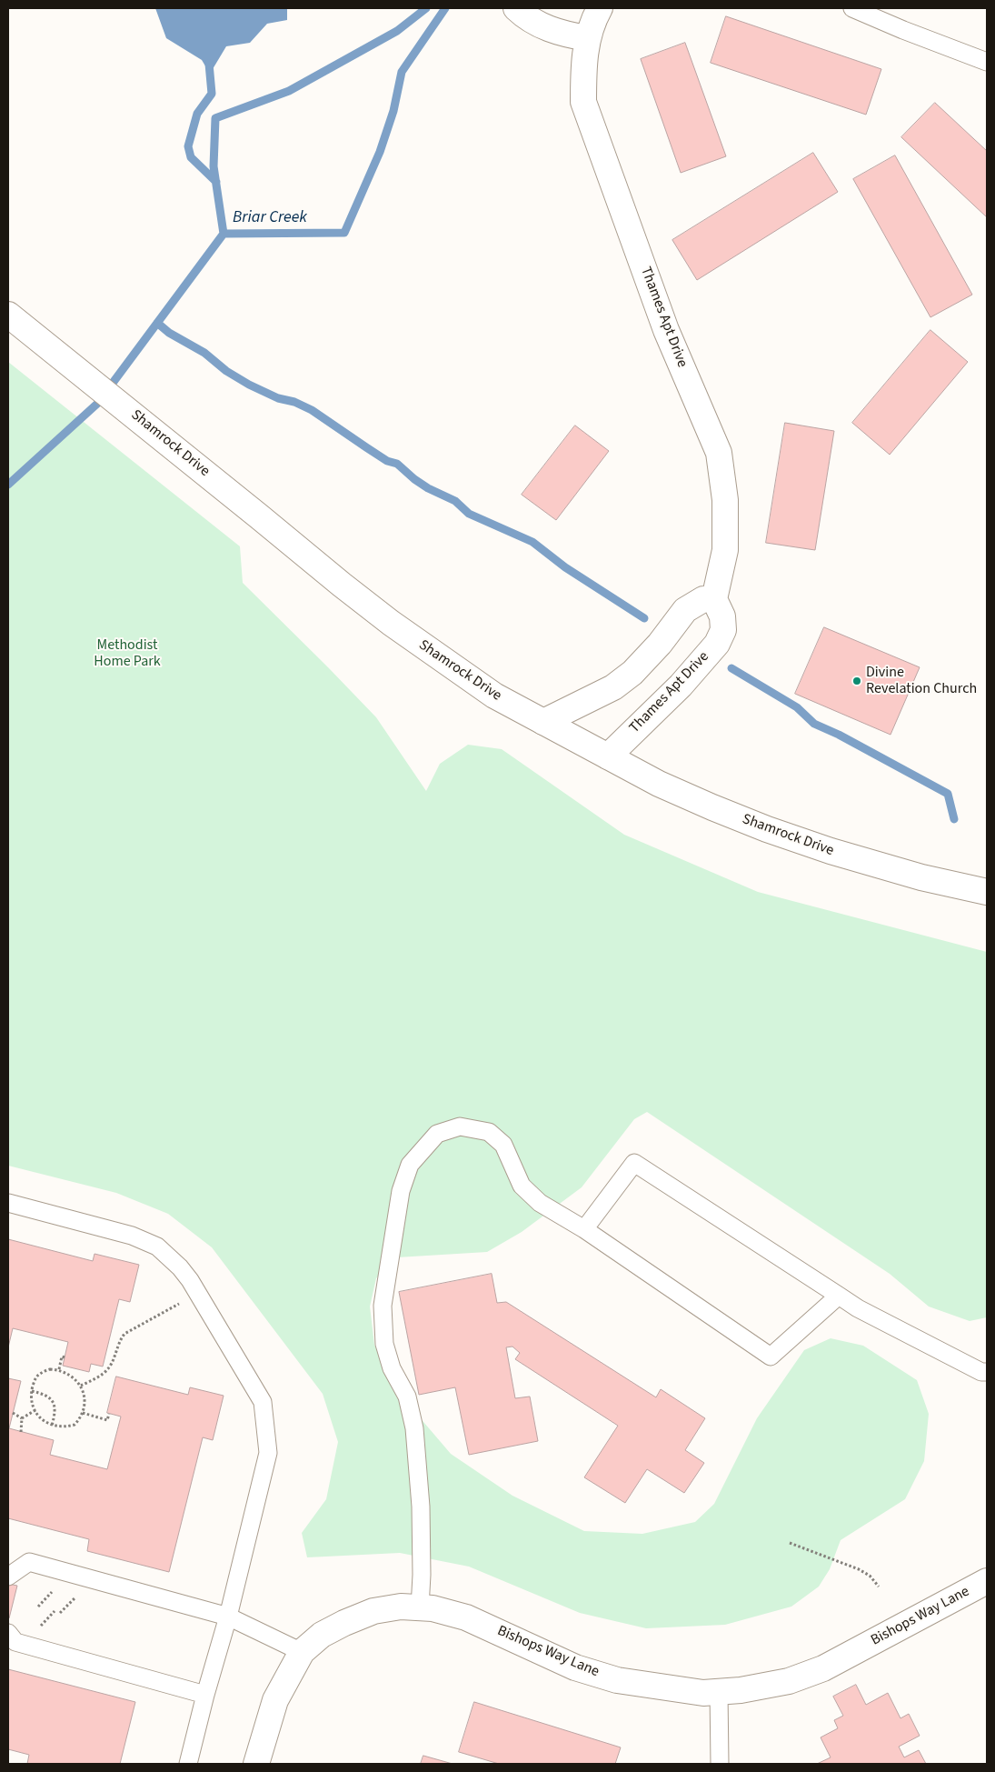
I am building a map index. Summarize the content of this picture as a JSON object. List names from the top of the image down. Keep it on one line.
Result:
{"streets":{"street":["Thames Apt Drive","Shamrock Drive","Bishops Way Lane"]},"crossings":[["Thames Apt Drive","Shamrock Drive"]],"water":["Briar Creek"],"parks":["Methodist Home Park"],"places":["Divine Revelation Church"]}
